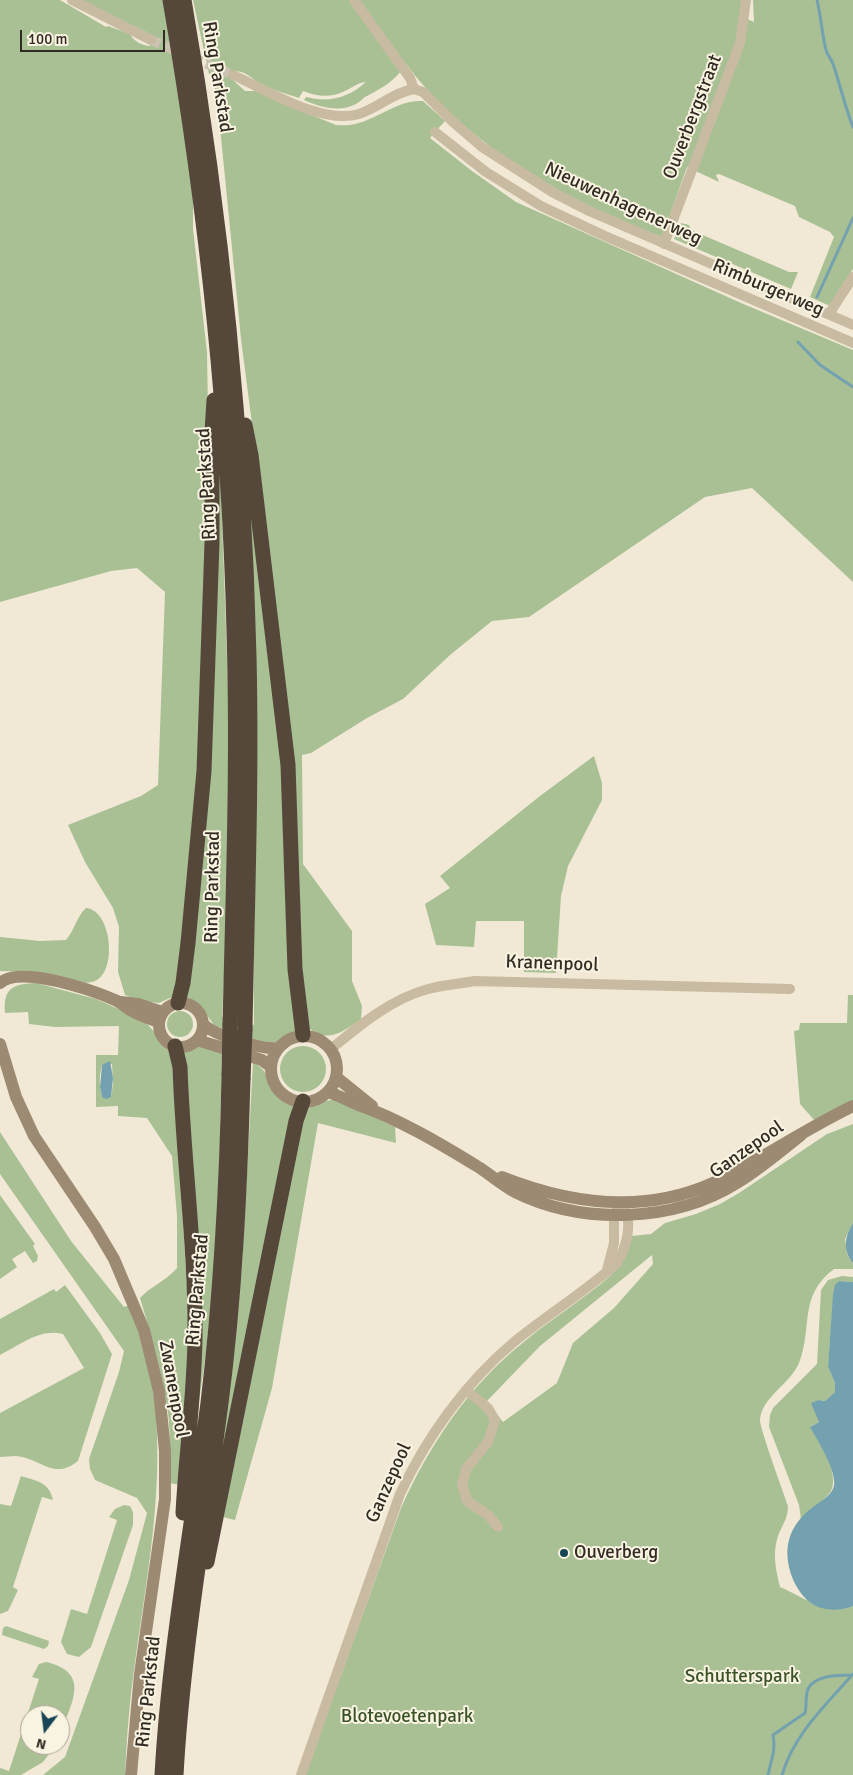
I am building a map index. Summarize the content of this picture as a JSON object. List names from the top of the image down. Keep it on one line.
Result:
{"streets":{"highway":["Ring Parkstad"],"main road":["Ganzepool","Zwanenpool"],"street":["Ouverbergstraat","Nieuwenhagenerweg","Rimburgerweg","Kranenpool"]},"crossings":[["Ouverbergstraat","Nieuwenhagenerweg"]],"parks":["Schutterspark","Blotevoetenpark"],"places":["Ouverberg"],"scale_bar":"100 m","north":"bottom"}
